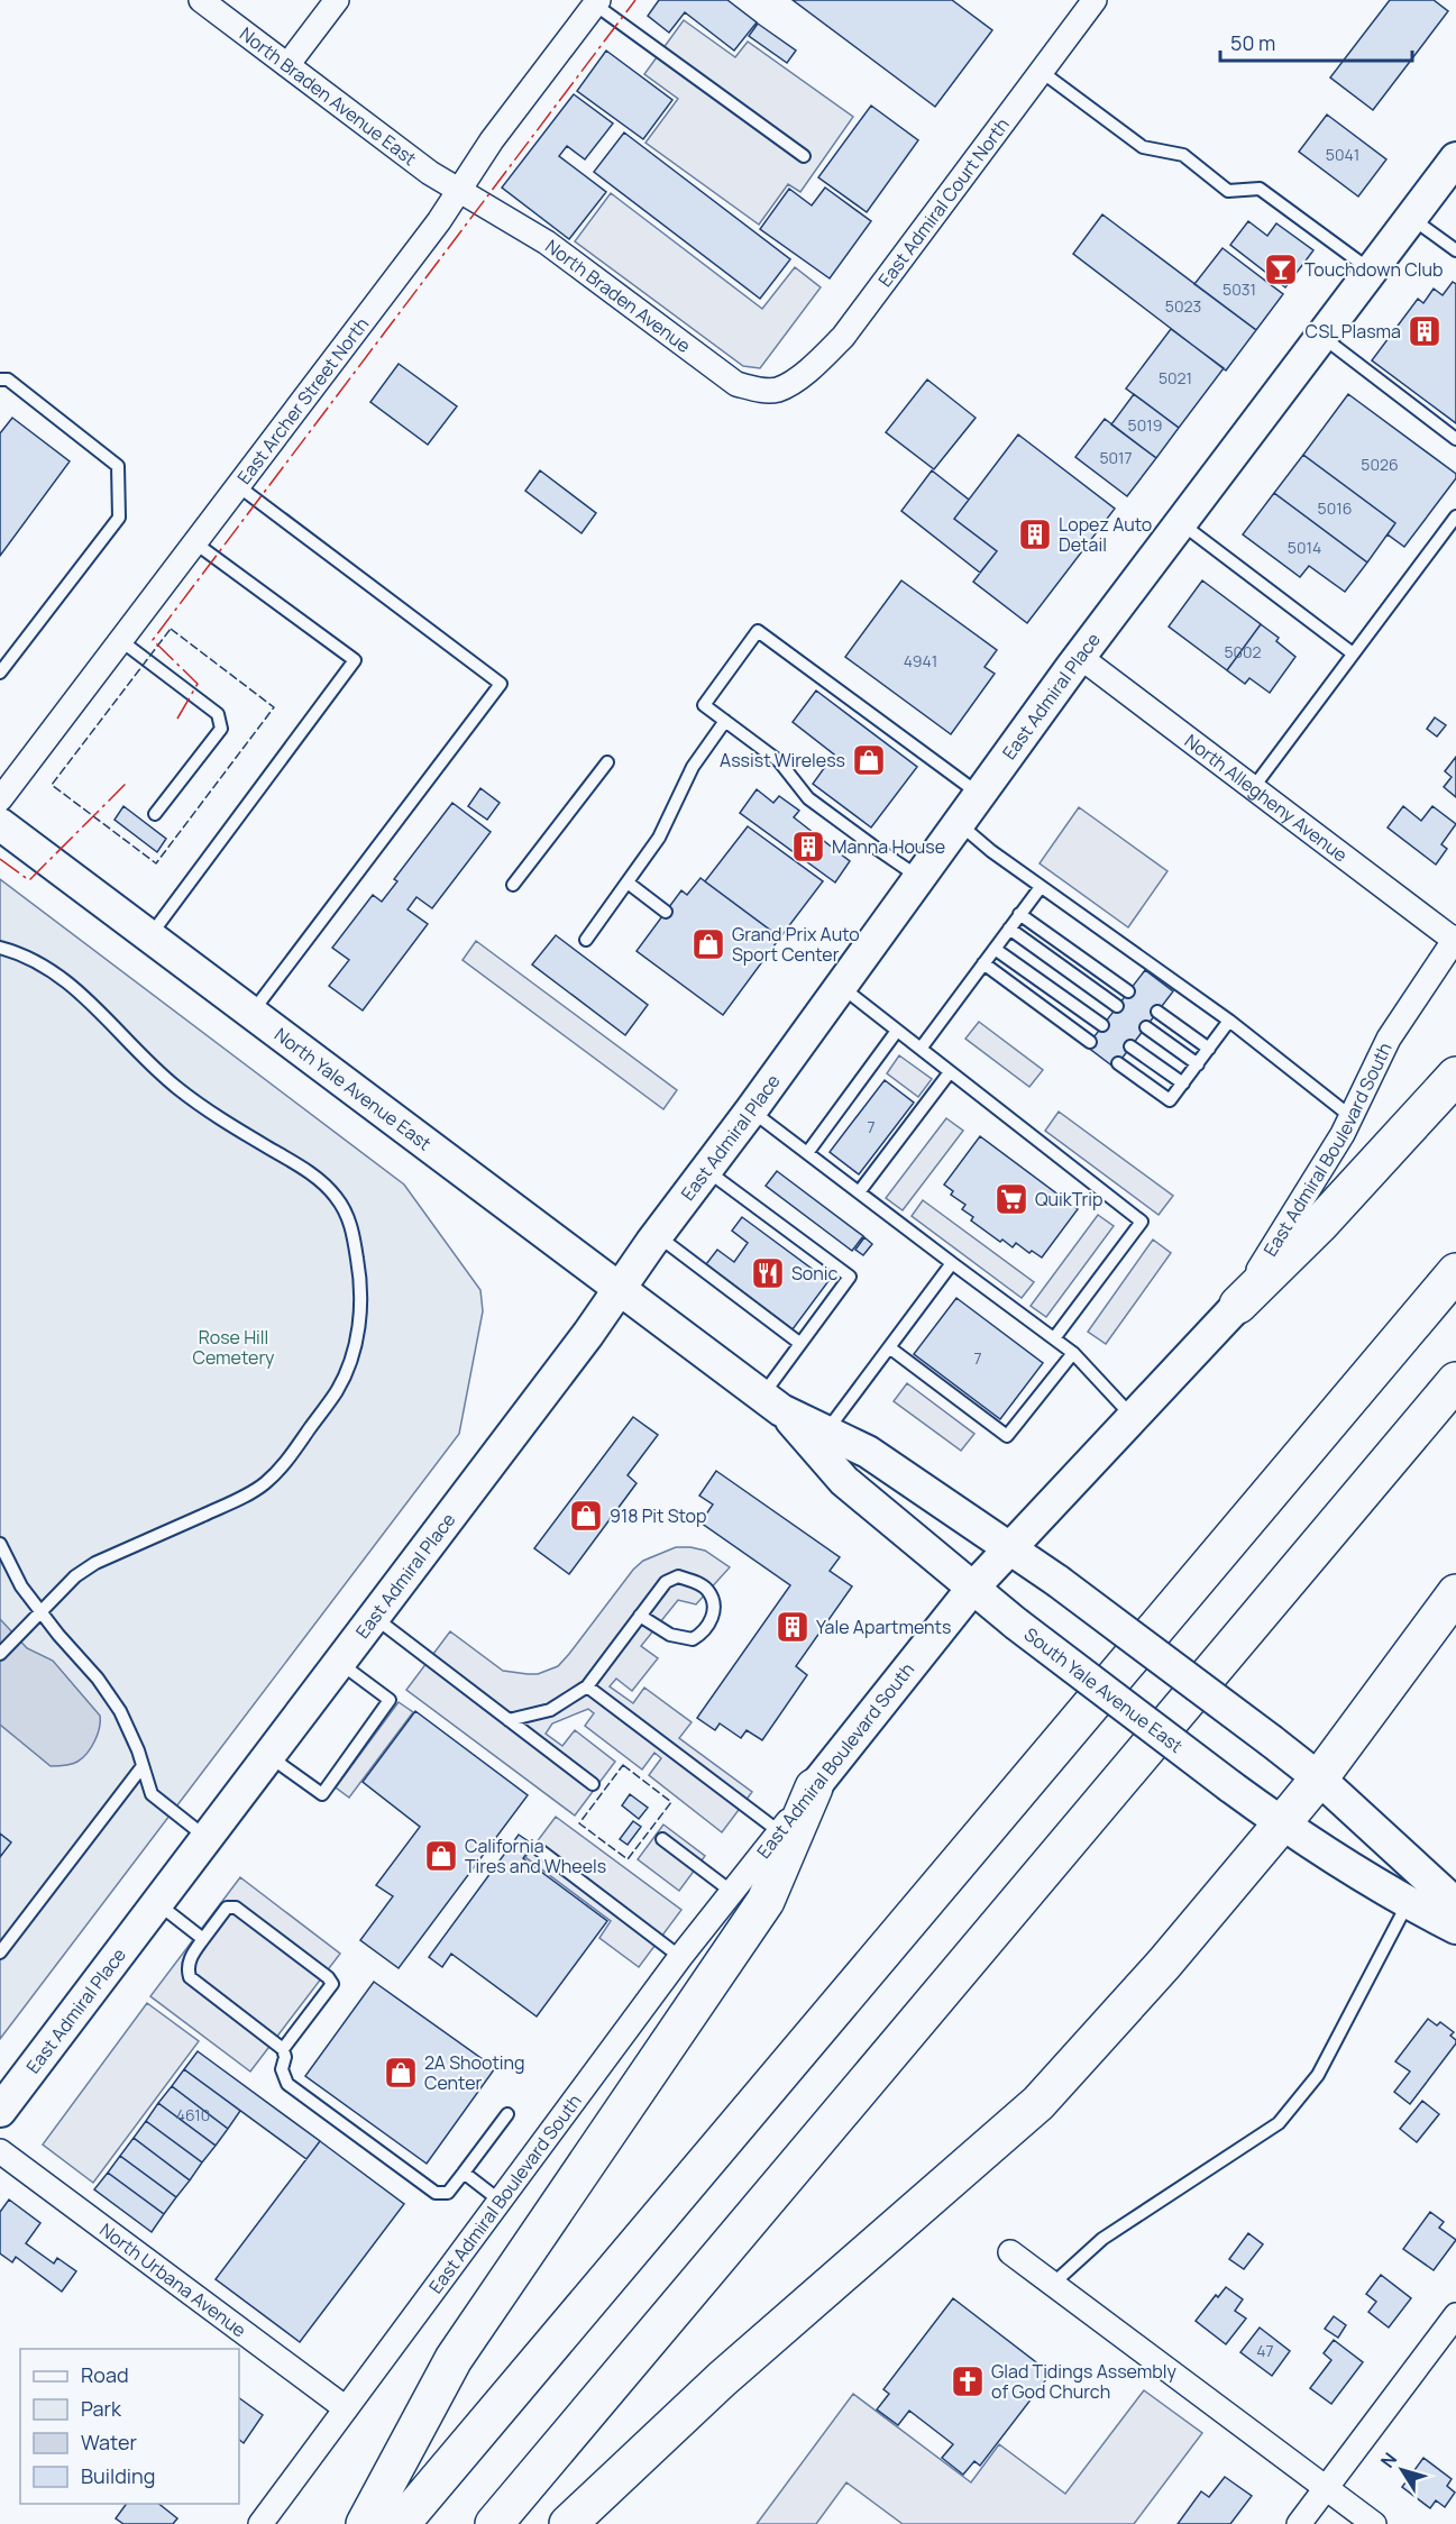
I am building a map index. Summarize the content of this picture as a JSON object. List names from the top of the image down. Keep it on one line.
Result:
{"streets":{"main road":["East Admiral Place","North Yale Avenue East","East Admiral Boulevard South","South Yale Avenue East"],"street":["North Braden Avenue East","East Admiral Court North","North Braden Avenue","East Archer Street North","North Allegheny Avenue","North Urbana Avenue"]},"crossings":[["North Braden Avenue East","North Braden Avenue"],["North Braden Avenue East","East Archer Street North"],["East Admiral Court North","North Braden Avenue"],["North Braden Avenue","East Archer Street North"],["East Admiral Place","North Allegheny Avenue"],["East Admiral Place","North Yale Avenue East"],["North Allegheny Avenue","East Admiral Boulevard South"],["North Yale Avenue East","South Yale Avenue East"],["East Admiral Boulevard South","South Yale Avenue East"],["East Admiral Boulevard South","North Urbana Avenue"]],"parks":["Rose Hill Cemetery"],"places":{"bar":["Touchdown Club"],"building":["CSL Plasma","Lopez Auto Detail","Manna House","Yale Apartments"],"shop":["Assist Wireless","Grand Prix Auto Sport Center","918 Pit Stop","California Tires and Wheels","2A Shooting Center"],"supermarket":["QuikTrip"],"restaurant":["Sonic"],"church":["Glad Tidings Assembly of God Church"]},"house_numbers":["5041","5031","5023","5021","5019","5017","5026","5016","5014","5002","4941","7","7","4610","47"],"legend":["Road","Park","Water","Building"],"scale_bar":"50 m","north":"top left"}
